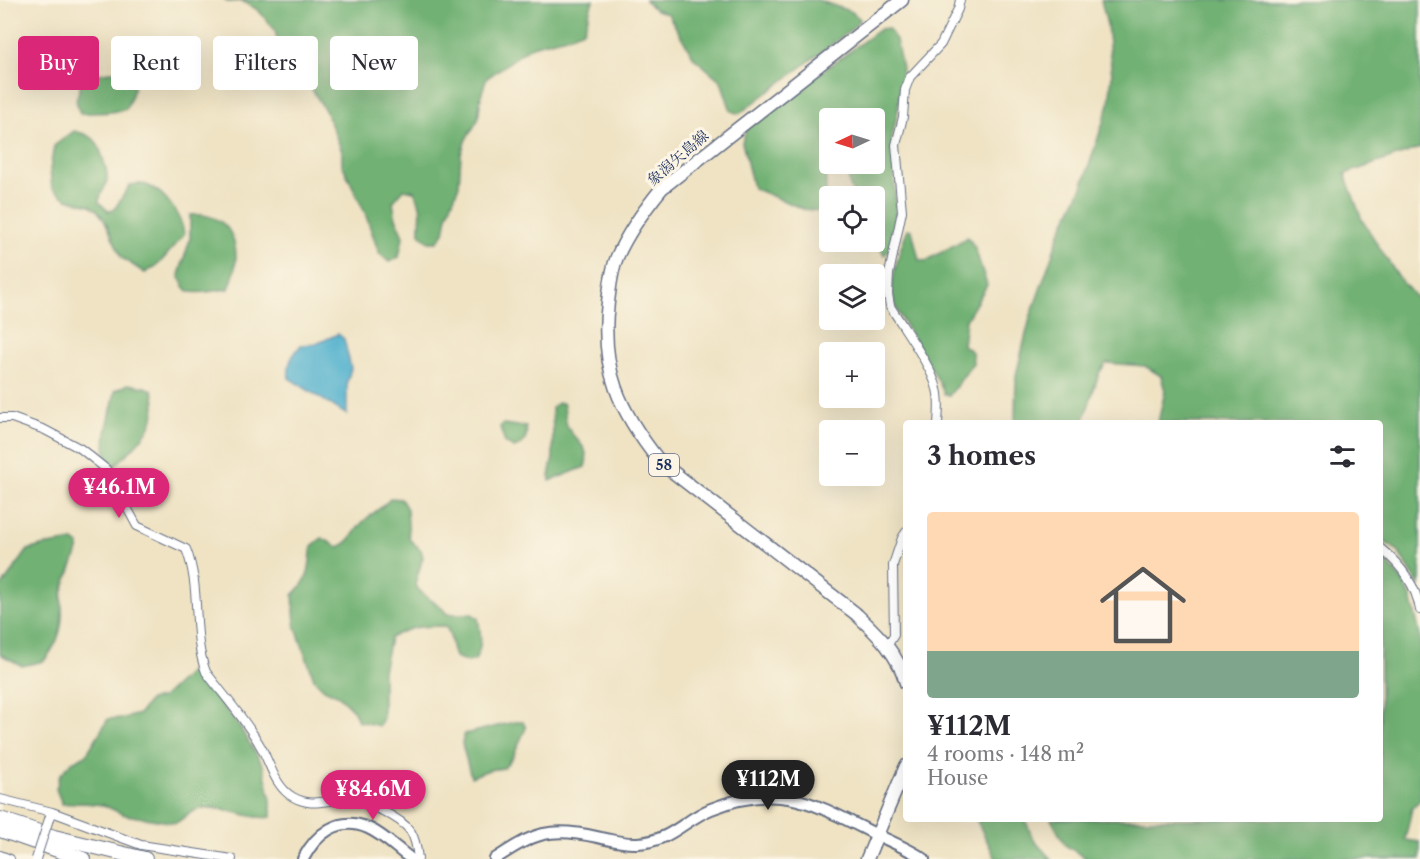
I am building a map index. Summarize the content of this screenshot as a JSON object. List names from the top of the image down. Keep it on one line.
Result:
{"streets":{"main road":["象潟矢島線","58"]},"north":"left","page":{"chip":["Buy","Rent","Filters","New"],"map_buttons":["+","−"],"heading":"3 homes","price":["¥46.1M","¥112M","¥84.6M"],"list":[{"name":"¥112M","note":"4 rooms · 148 m² · House"}]}}
